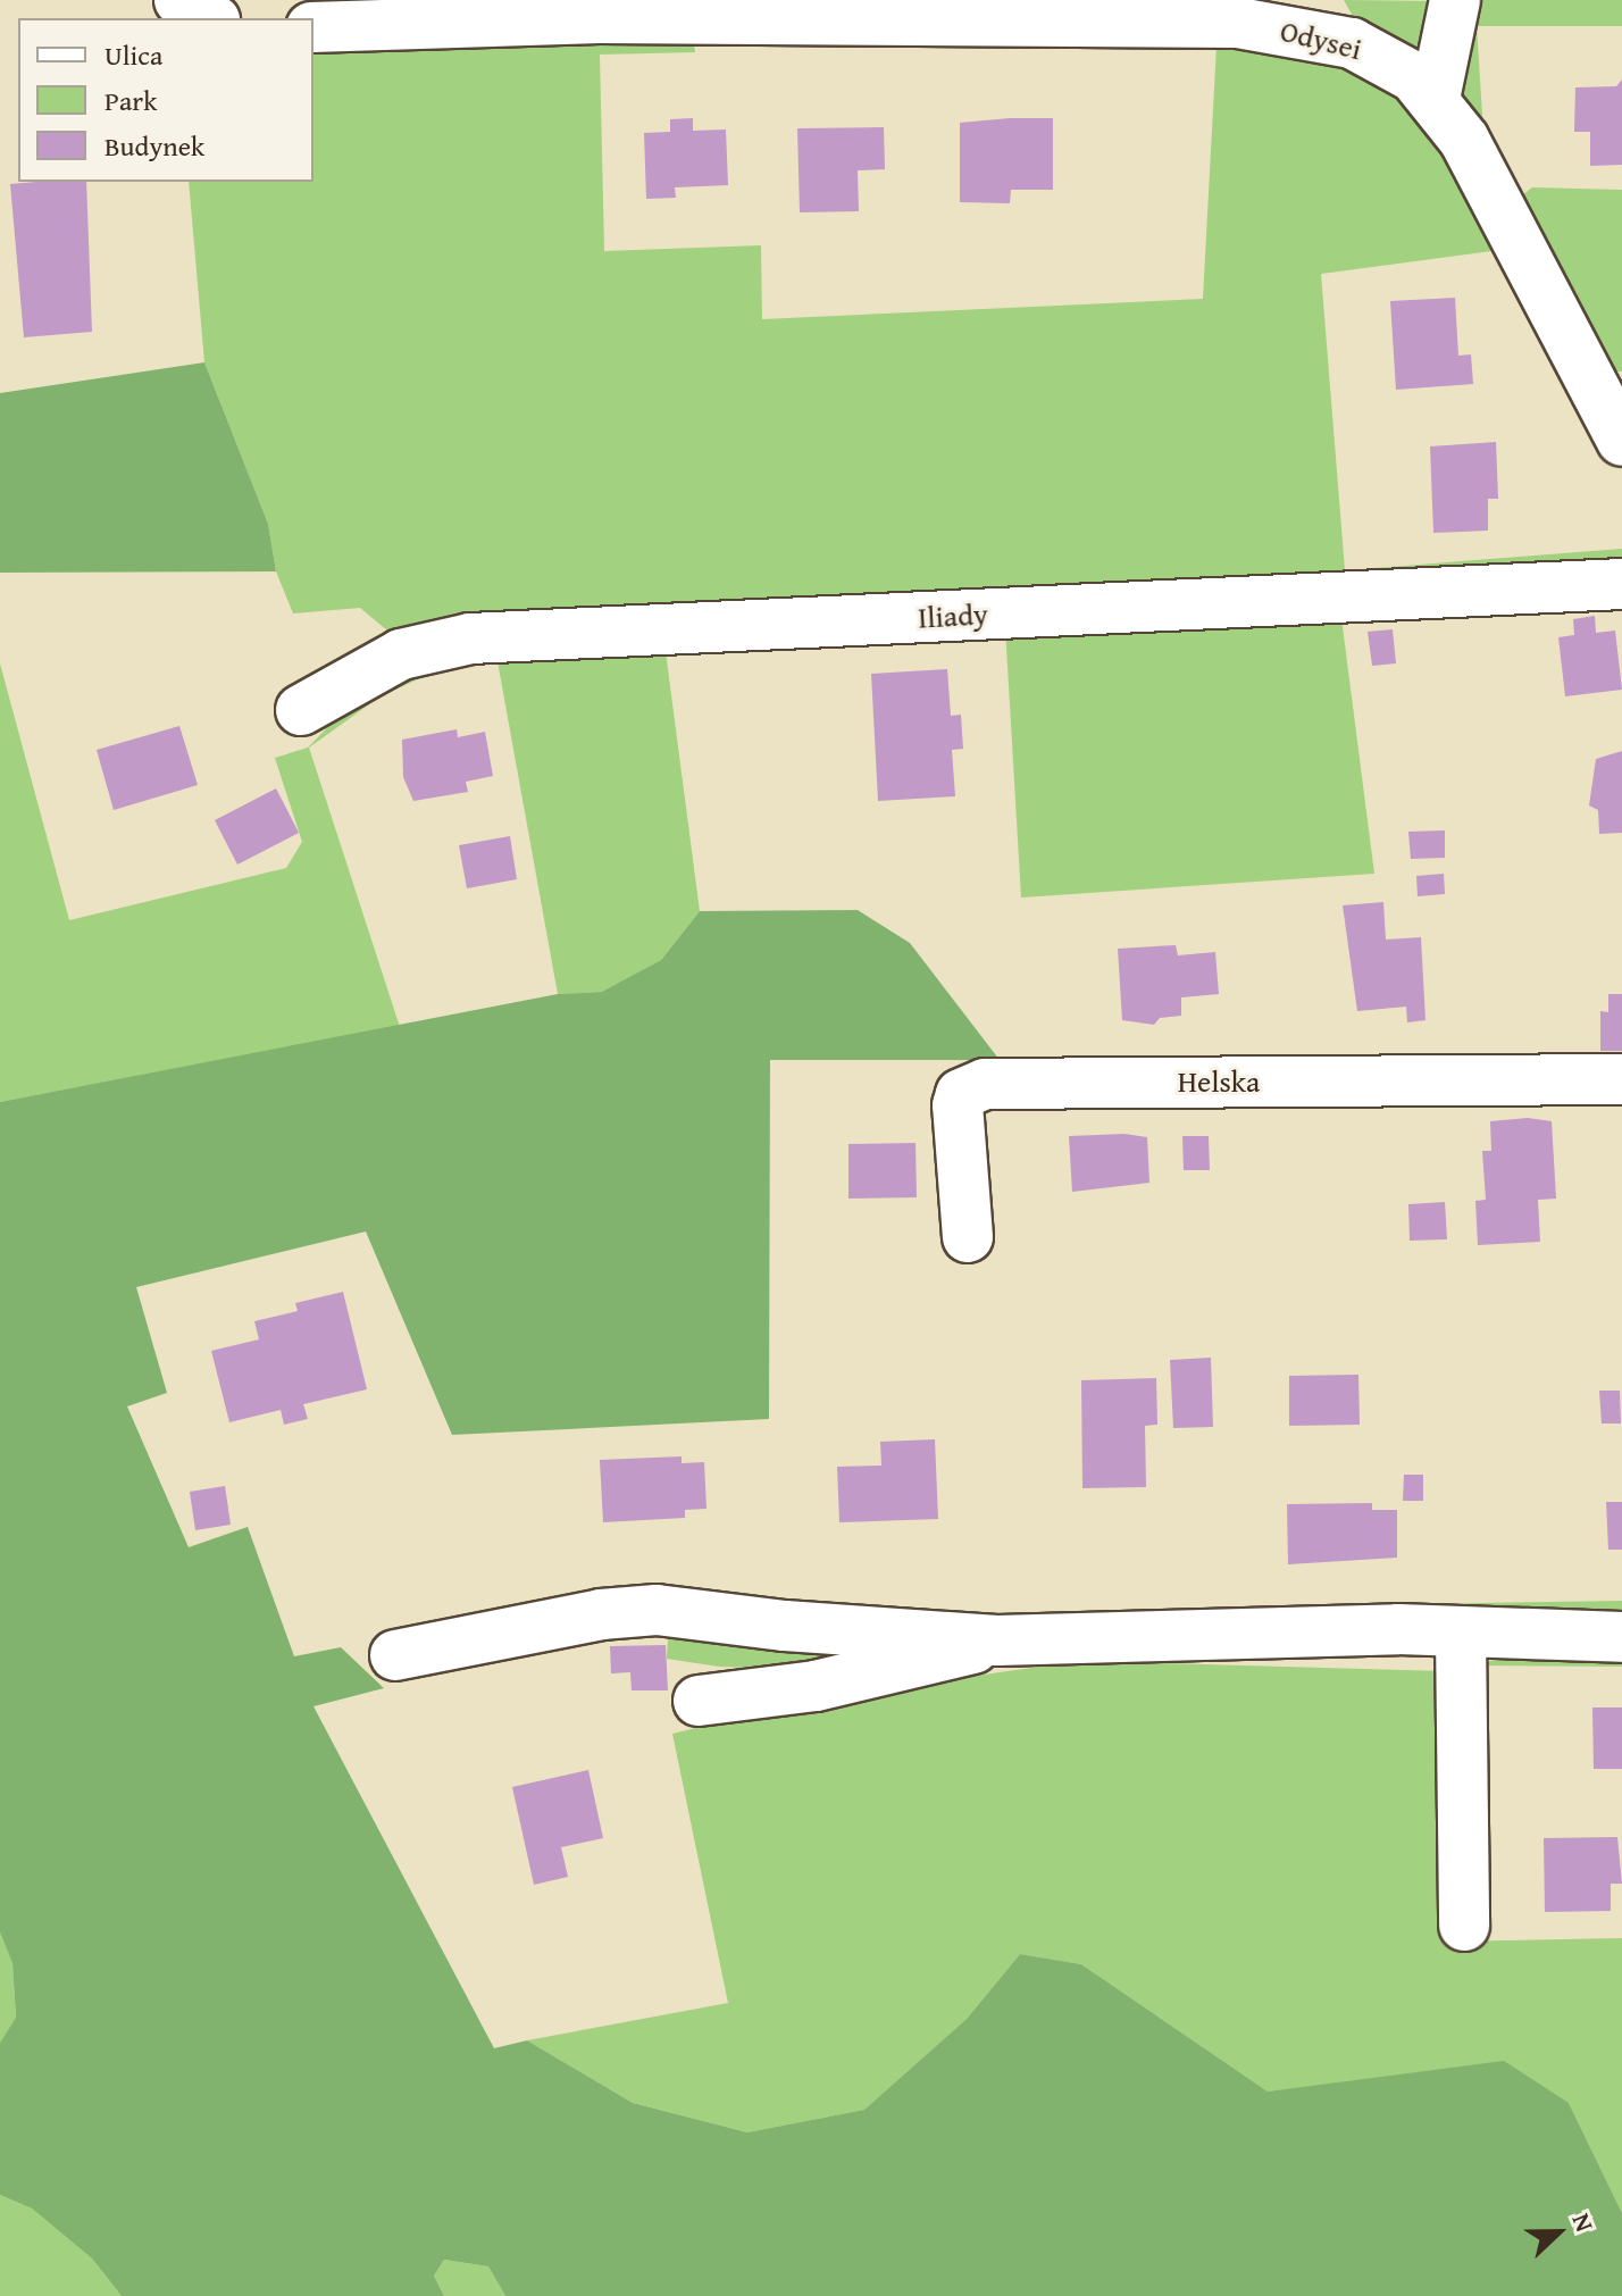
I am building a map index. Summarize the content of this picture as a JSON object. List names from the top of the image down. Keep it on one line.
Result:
{"streets":{"street":["Odysei","Iliady","Helska"]},"legend":["Ulica","Park","Budynek"],"north":"right"}
